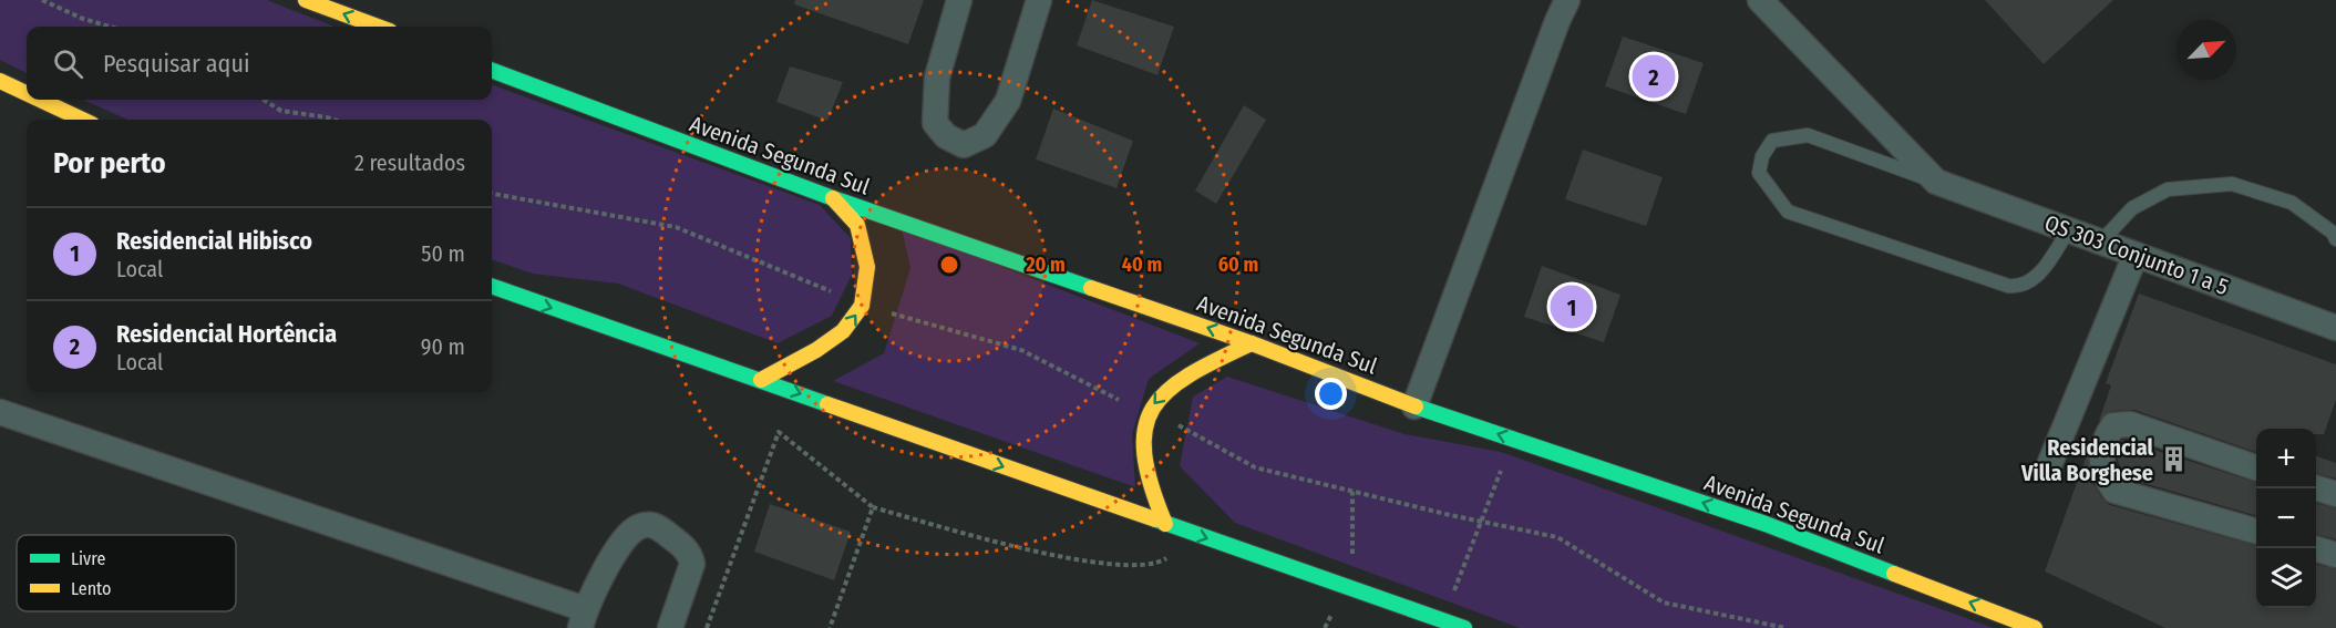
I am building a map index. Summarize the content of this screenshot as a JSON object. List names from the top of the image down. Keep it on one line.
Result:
{"streets":{"main road":["Avenida Segunda Sul"],"street":["QS 303 Conjunto 1 a 5"]},"one_way":["Avenida Segunda Sul"],"places":{"building":["Residencial Villa Borghese"]},"legend":["Livre","Lento"],"north":"top right","page":{"search":"Pesquisar aqui","pins":["2","1"],"heading":["Por perto","2 resultados"],"list":[{"mark":"1","name":"Residencial Hibisco","note":"Local","value":"50 m"},{"mark":"2","name":"Residencial Hortência","note":"Local","value":"90 m"}],"map_buttons":["+","−"]},"rings":["20 m","40 m","60 m"]}
